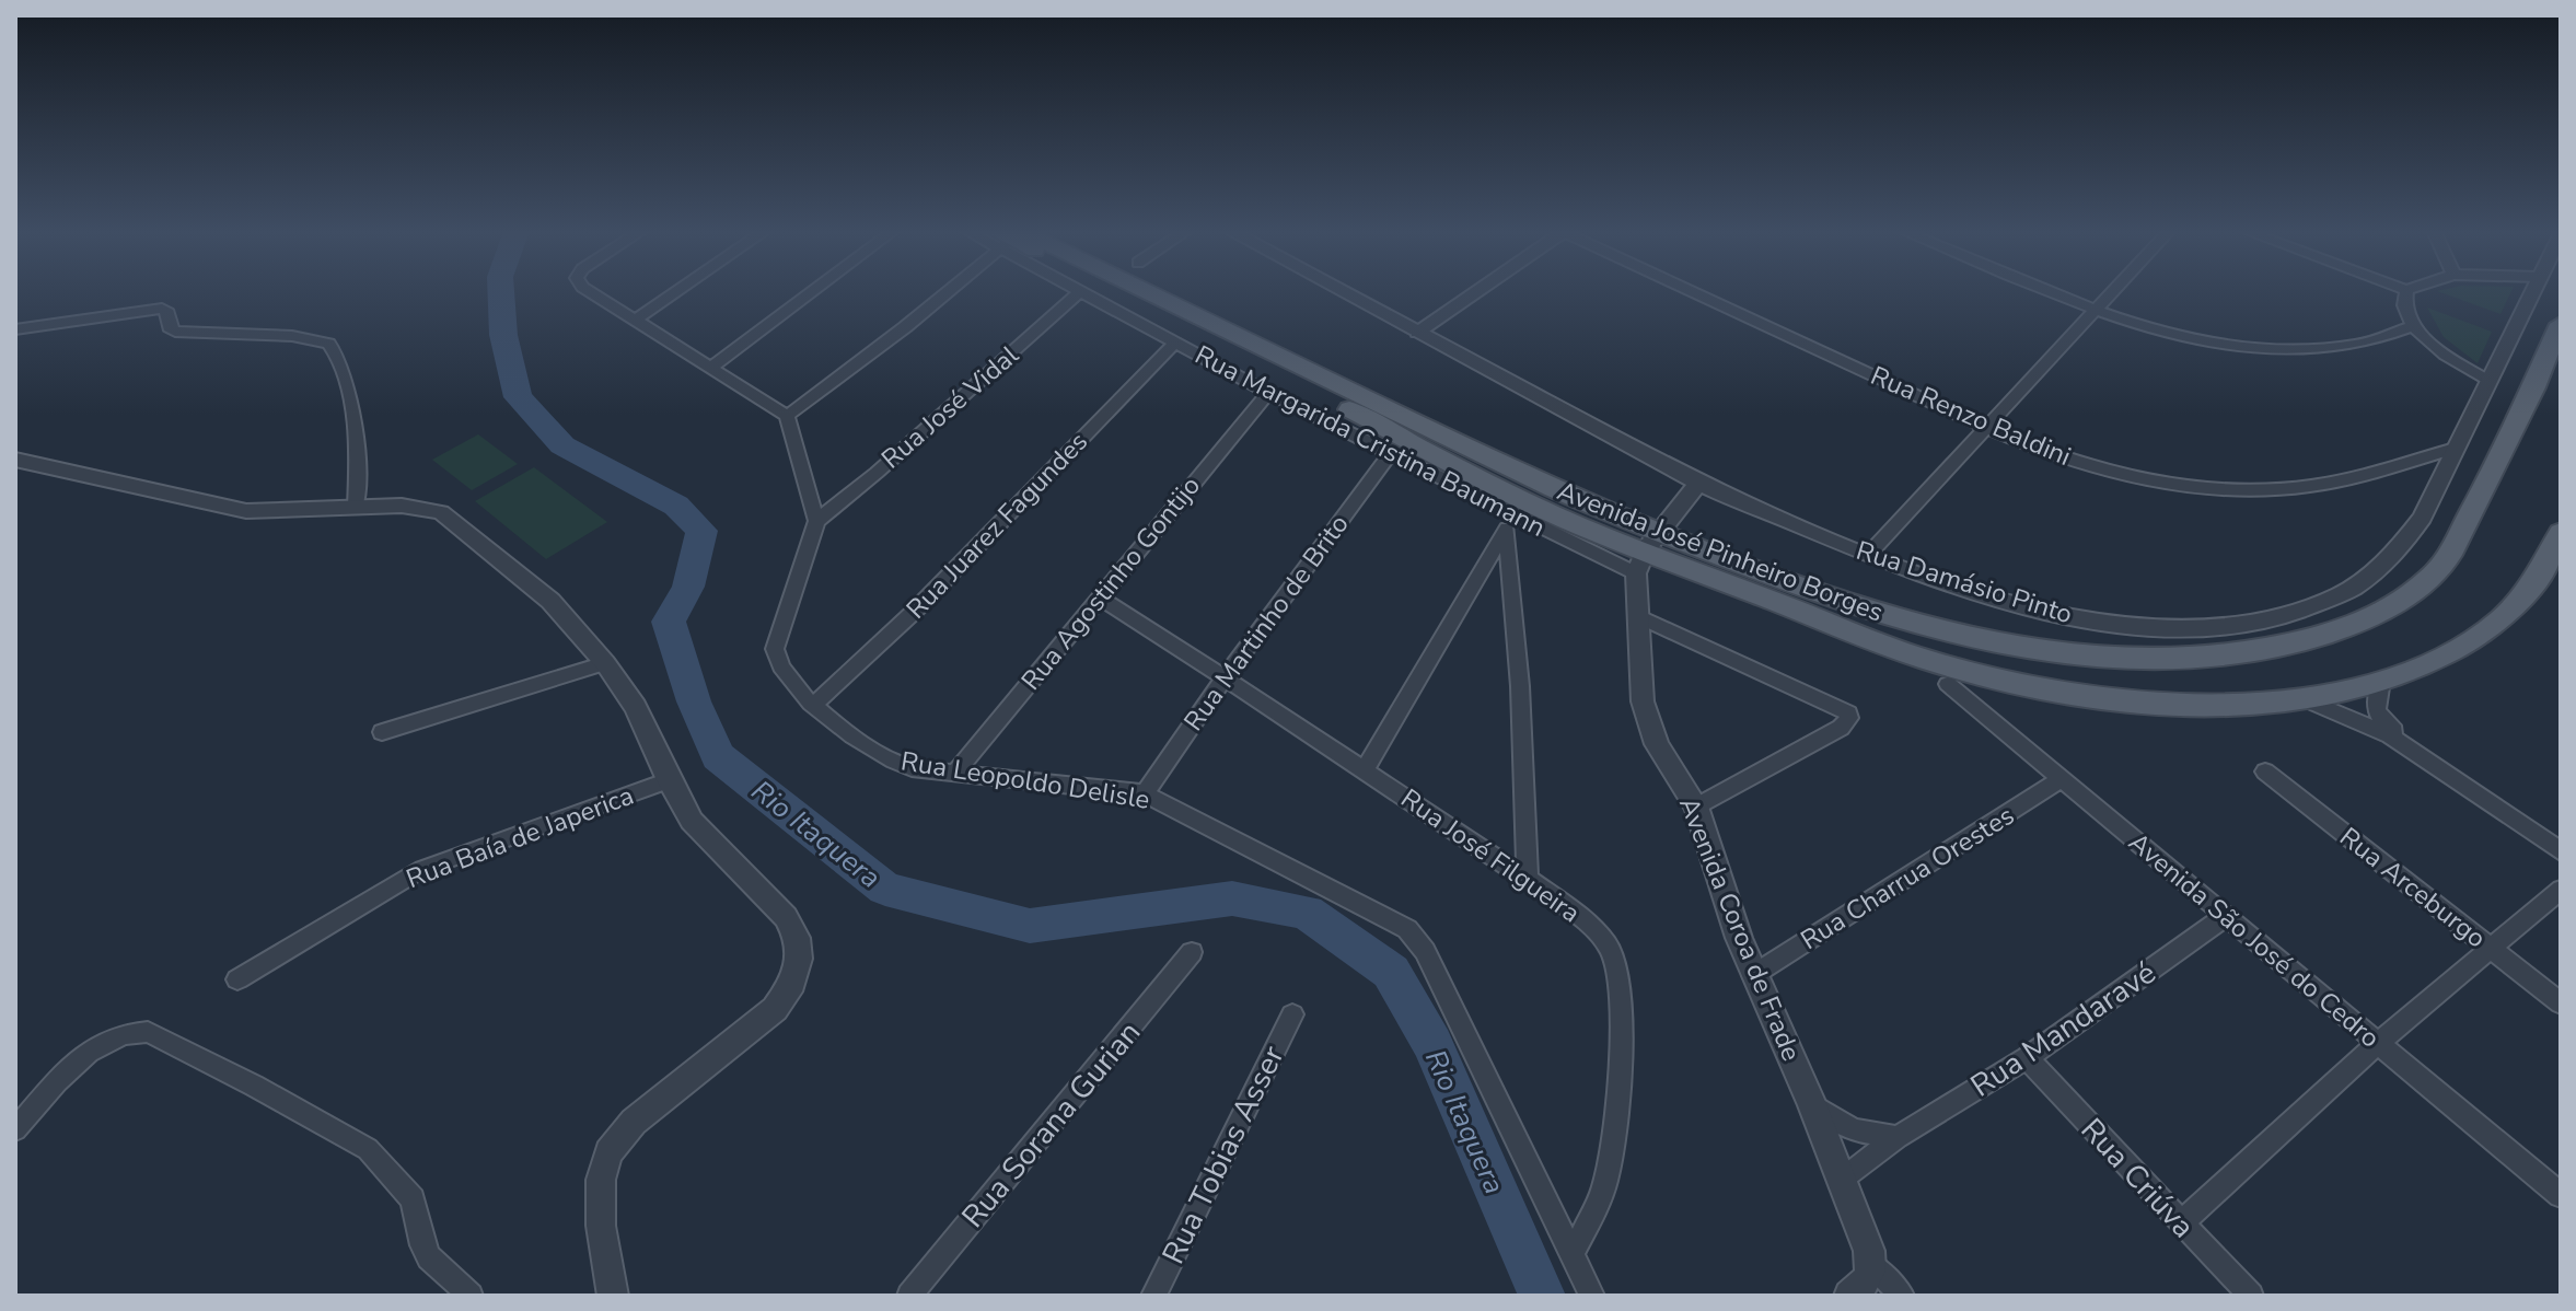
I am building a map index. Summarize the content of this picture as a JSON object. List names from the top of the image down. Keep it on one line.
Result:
{"streets":{"main road":["Avenida José Pinheiro Borges"],"street":["Rua José Vidal","Rua Renzo Baldini","Rua Margarida Cristina Baumann","Rua Juarez Fagundes","Rua Damásio Pinto","Rua Agostinho Gontijo","Rua Martinho de Brito","Rua Leopoldo Delisle","Rua Baía de Japerica","Rua José Filgueira","Rua Charrua Orestes","Rua Arceburgo","Avenida Coroa de Frade","Avenida São José do Cedro","Rua Mandaravé","Rua Sorana Gurian","Rua Tobias Asser","Rua Criúva"]},"crossings":[["Rua José Vidal","Rua Leopoldo Delisle"],["Rua Renzo Baldini","Rua Damásio Pinto"],["Rua Margarida Cristina Baumann","Rua Juarez Fagundes"],["Rua Margarida Cristina Baumann","Avenida José Pinheiro Borges"],["Rua Margarida Cristina Baumann","Rua Agostinho Gontijo"],["Rua Margarida Cristina Baumann","Rua Martinho de Brito"],["Rua Margarida Cristina Baumann","Avenida Coroa de Frade"],["Rua Juarez Fagundes","Rua Leopoldo Delisle"],["Avenida José Pinheiro Borges","Avenida Coroa de Frade"],["Rua Agostinho Gontijo","Rua Leopoldo Delisle"],["Rua Agostinho Gontijo","Rua José Filgueira"],["Rua Martinho de Brito","Rua Leopoldo Delisle"],["Rua Martinho de Brito","Rua José Filgueira"],["Rua Leopoldo Delisle","Rua José Filgueira"],["Rua Charrua Orestes","Avenida Coroa de Frade"],["Rua Charrua Orestes","Avenida São José do Cedro"],["Avenida Coroa de Frade","Rua Mandaravé"],["Avenida São José do Cedro","Rua Mandaravé"],["Rua Mandaravé","Rua Criúva"]],"water":["Rio Itaquera"]}
